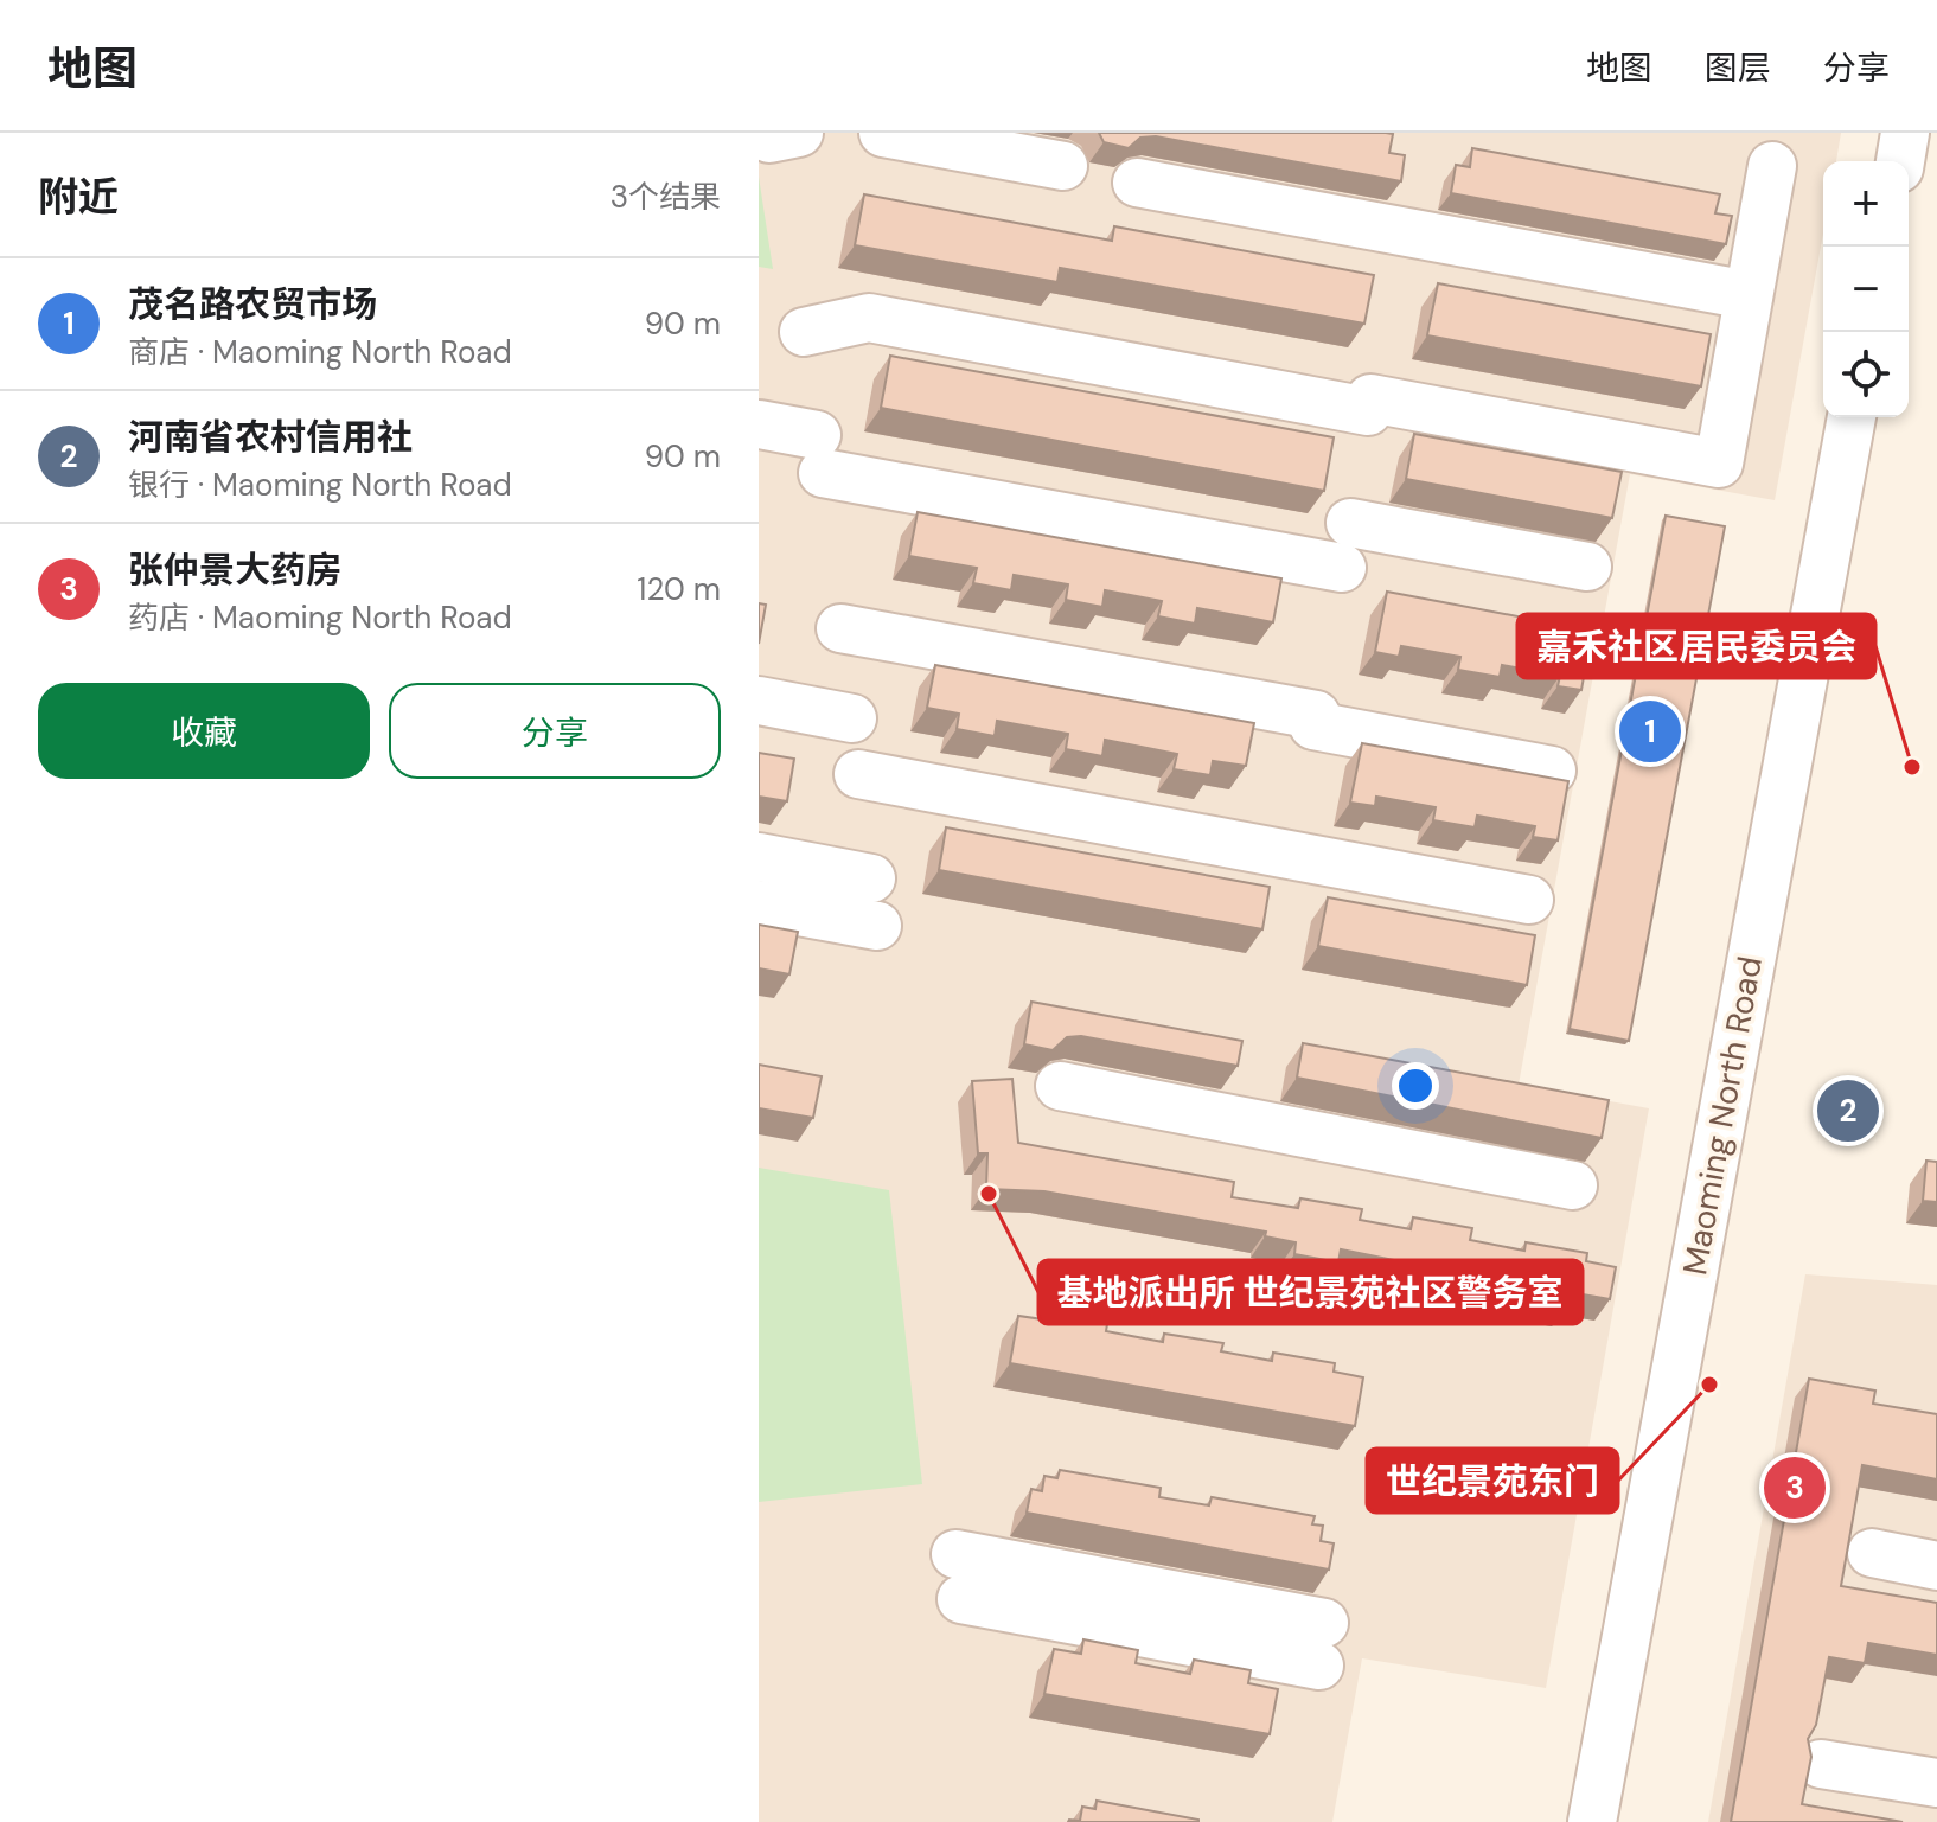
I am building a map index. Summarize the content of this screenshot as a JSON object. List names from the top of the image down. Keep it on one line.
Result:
{"streets":{"street":["Maoming North Road"]},"places":["嘉禾社区居民委员会","基地派出所 世纪景苑社区警务室","世纪景苑东门"],"page":{"header":"地图","nav":["地图","图层","分享"],"heading":["附近","3个结果"],"map_buttons":["+","−"],"list":[{"mark":"1","name":"茂名路农贸市场","note":"商店 · Maoming North Road","value":"90 m"},{"mark":"2","name":"河南省农村信用社","note":"银行 · Maoming North Road","value":"90 m"},{"mark":"3","name":"张仲景大药房","note":"药店 · Maoming North Road","value":"120 m"}],"buttons":["收藏","分享"],"pins":["1","2","3"]}}
